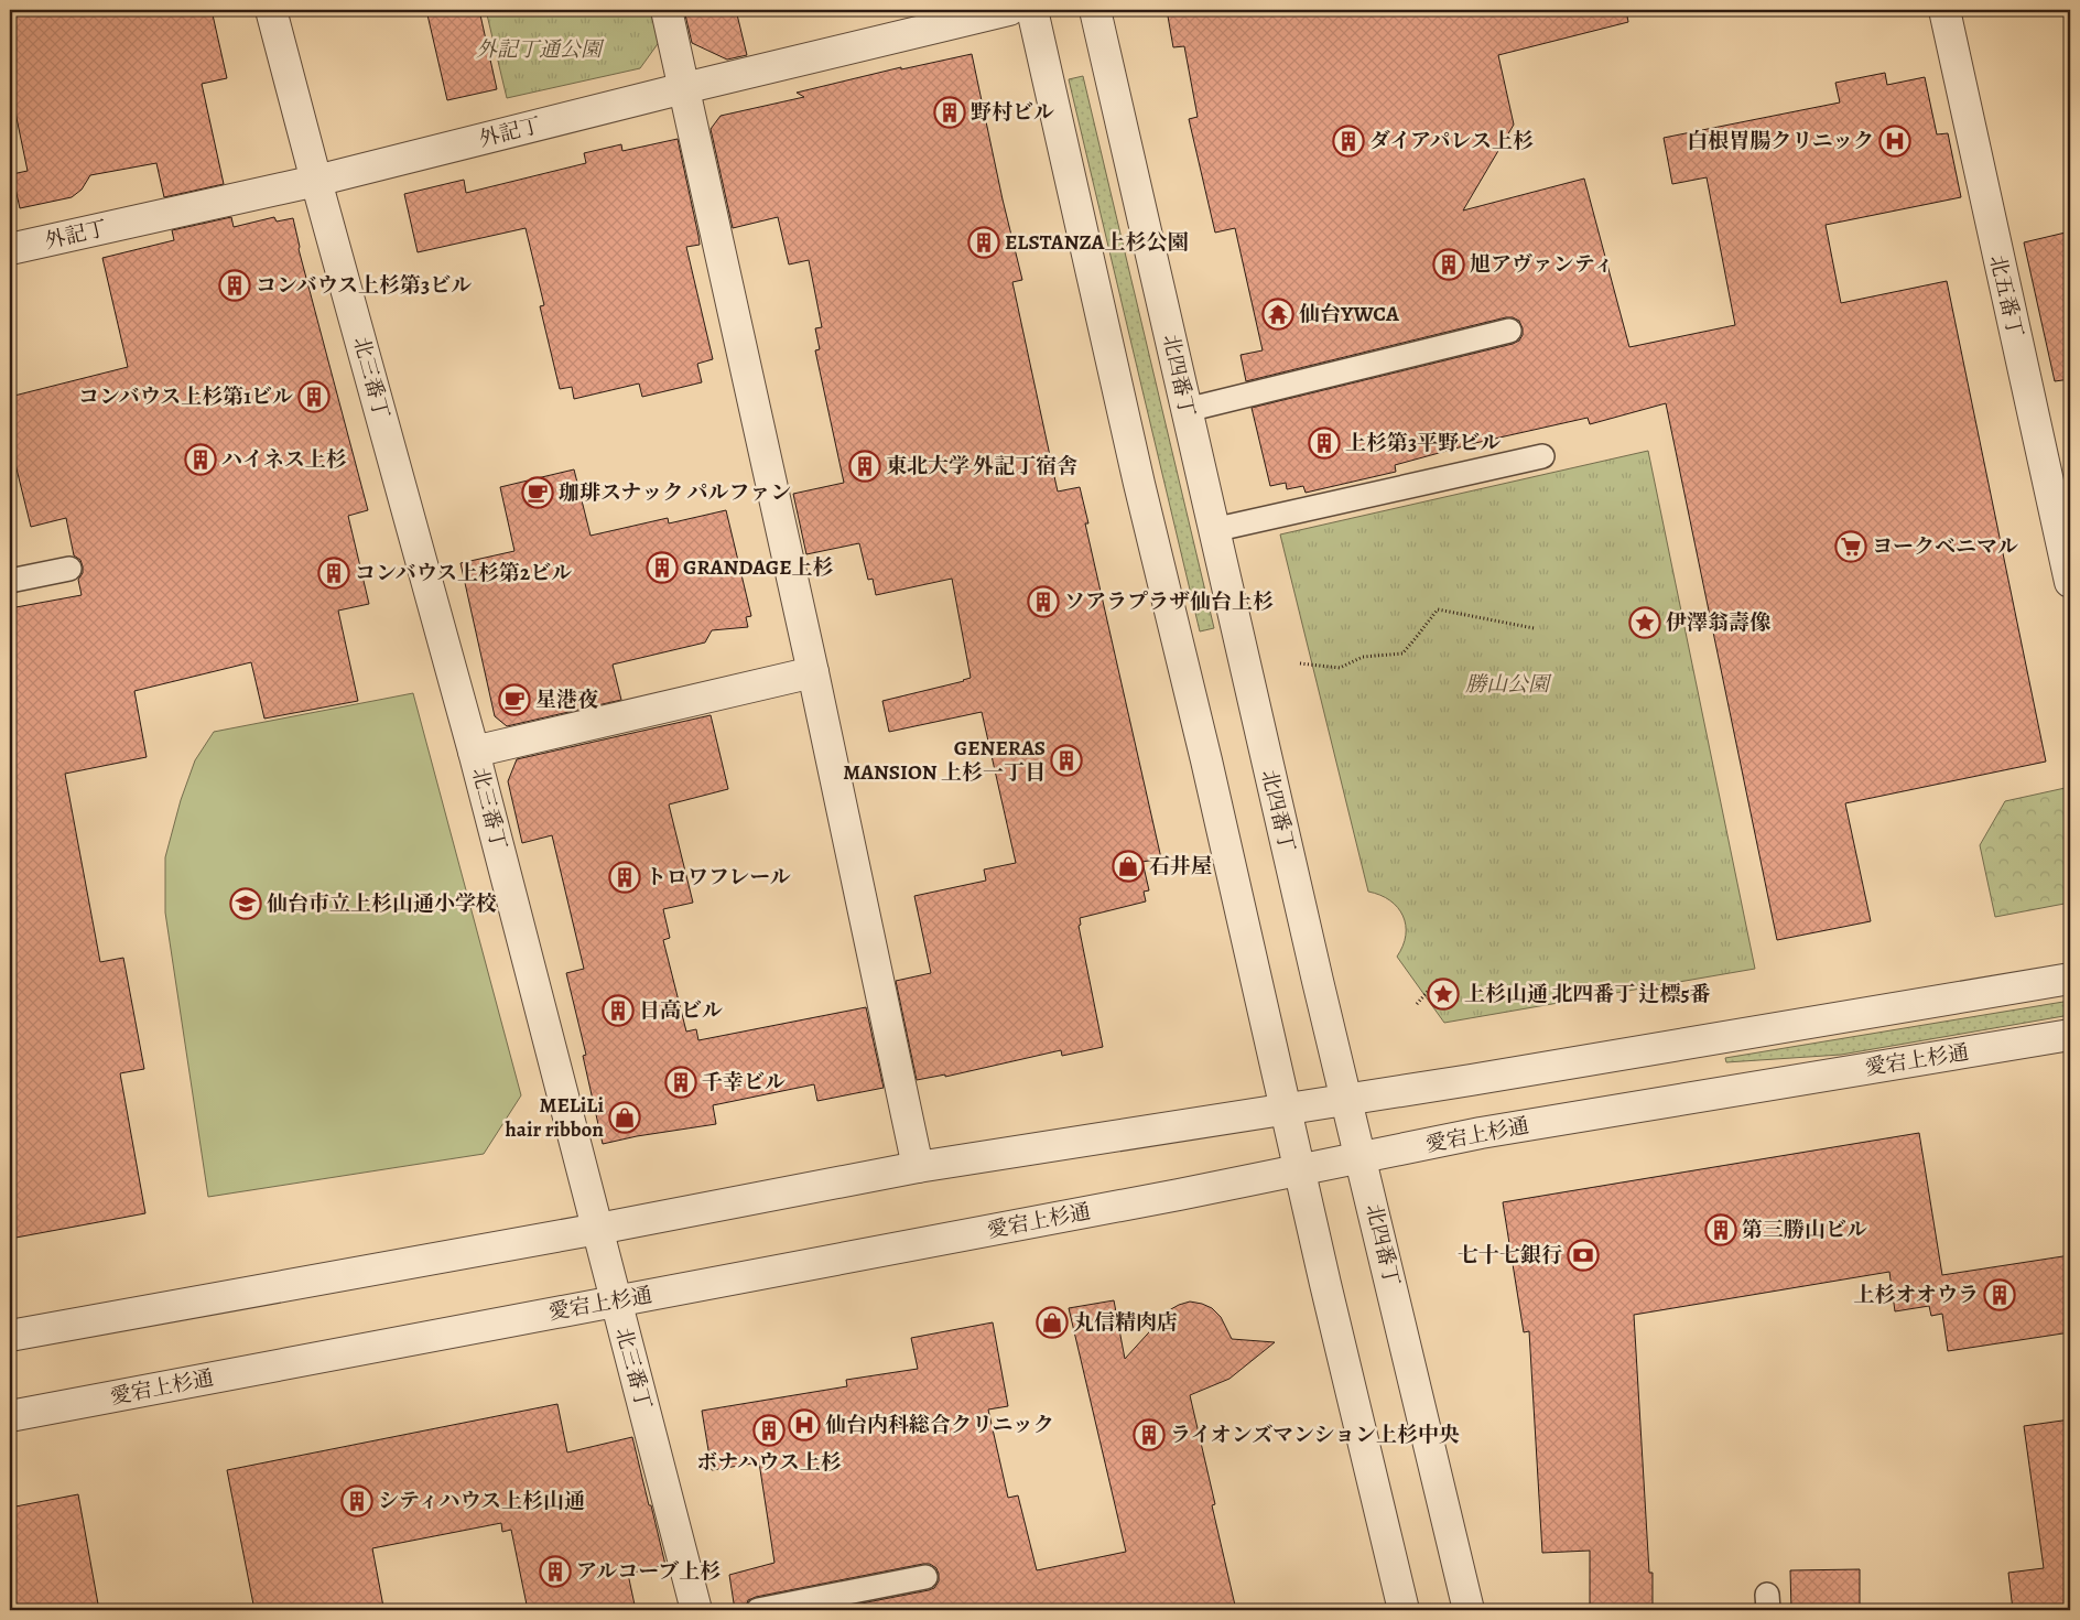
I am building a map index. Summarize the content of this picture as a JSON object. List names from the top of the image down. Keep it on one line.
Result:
{"streets":{"street":["外記丁","北五番丁","北四番丁","北三番丁","愛宕上杉通"]},"crossings":[["外記丁","北三番丁"],["北四番丁","愛宕上杉通"],["北三番丁","愛宕上杉通"]],"parks":["外記丁通公園","勝山公園"],"places":{"building":["野村ビル","ダイアパレス上杉","ELSTANZA上杉公園","旭アヴァンティ","コンバウス上杉第3ビル","コンバウス上杉第1ビル","上杉第3平野ビル","ハイネス上杉","東北大学 外記丁宿舎","GRANDAGE上杉","コンバウス上杉第2ビル","ソアラプラザ仙台上杉","GENERAS MANSION 上杉一丁目","トロワフレール","日高ビル","千幸ビル","第三勝山ビル","上杉オオウラ","ボナハウス上杉","ライオンズマンション上杉中央","シティハウス上杉山通","アルコーブ上杉"],"hospital":["白根胃腸クリニック","仙台内科総合クリニック"],"temple":["仙台YWCA"],"cafe":["珈琲スナック パルファン","星港夜"],"supermarket":["ヨークベニマル"],"place":["伊澤翁壽像","上杉山通 北四番丁 辻標5番"],"shop":["石井屋","MELiLi hair ribbon","丸信精肉店"],"school or university":["仙台市立上杉山通小学校"],"bank":["七十七銀行"]}}
